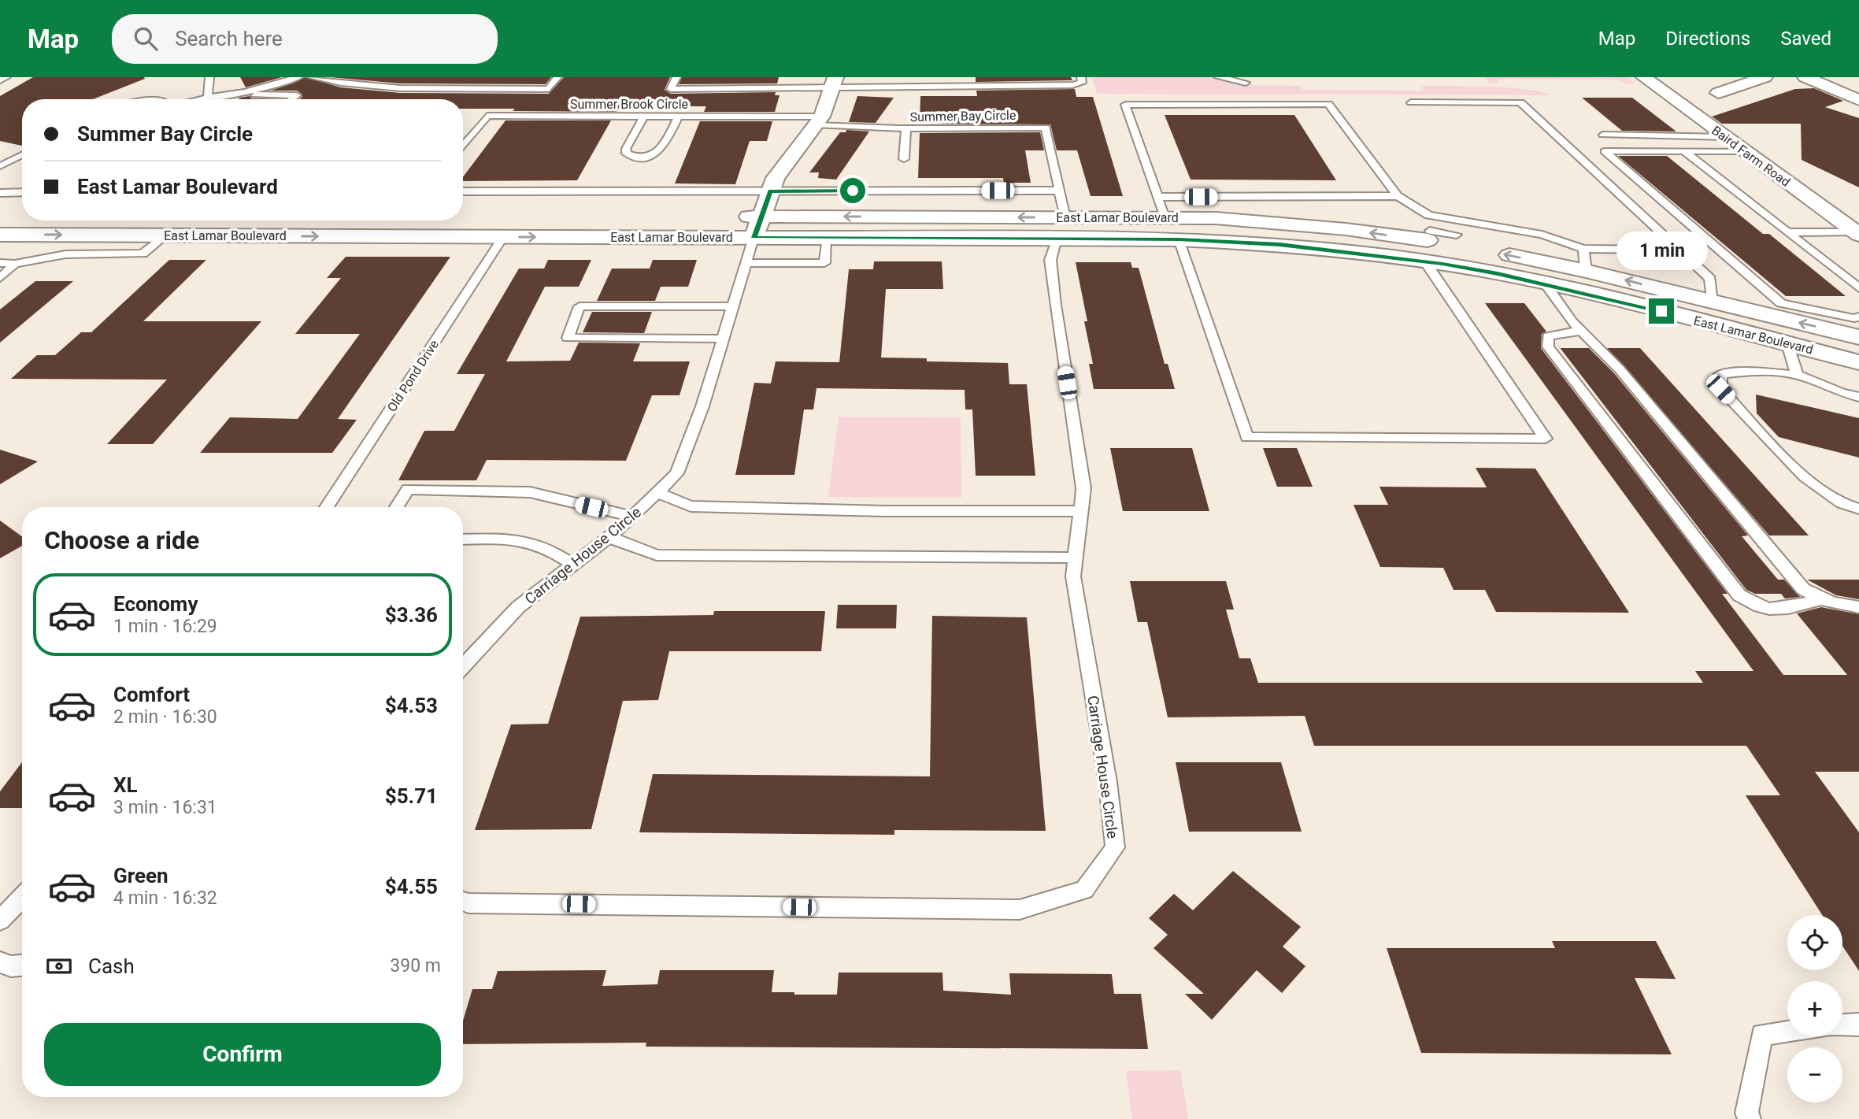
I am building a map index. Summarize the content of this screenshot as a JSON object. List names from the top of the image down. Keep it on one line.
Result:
{"streets":{"main road":["Baird Farm Road","East Lamar Boulevard"],"lane":["Summer Brook Circle","Summer Bay Circle","Old Pond Drive","Carriage House Circle"]},"crossings":[["Summer Brook Circle","Summer Bay Circle"],["Summer Bay Circle","East Lamar Boulevard"],["East Lamar Boulevard","Old Pond Drive"],["East Lamar Boulevard","Carriage House Circle"]],"page":{"header":"Map","search":"Search here","nav":["Map","Directions","Saved"],"banner":["Summer Bay Circle","East Lamar Boulevard"],"bubble":"1 min","heading":"Choose a ride","list":[{"name":"Economy","note":"1 min · 16:29","value":"$3.36"},{"name":"Comfort","note":"2 min · 16:30","value":"$4.53"},{"name":"XL","note":"3 min · 16:31","value":"$5.71"},{"name":"Green","note":"4 min · 16:32","value":"$4.55"}],"map_buttons":["+","−"],"pay":["Cash","390 m"],"buttons":"Confirm"}}
